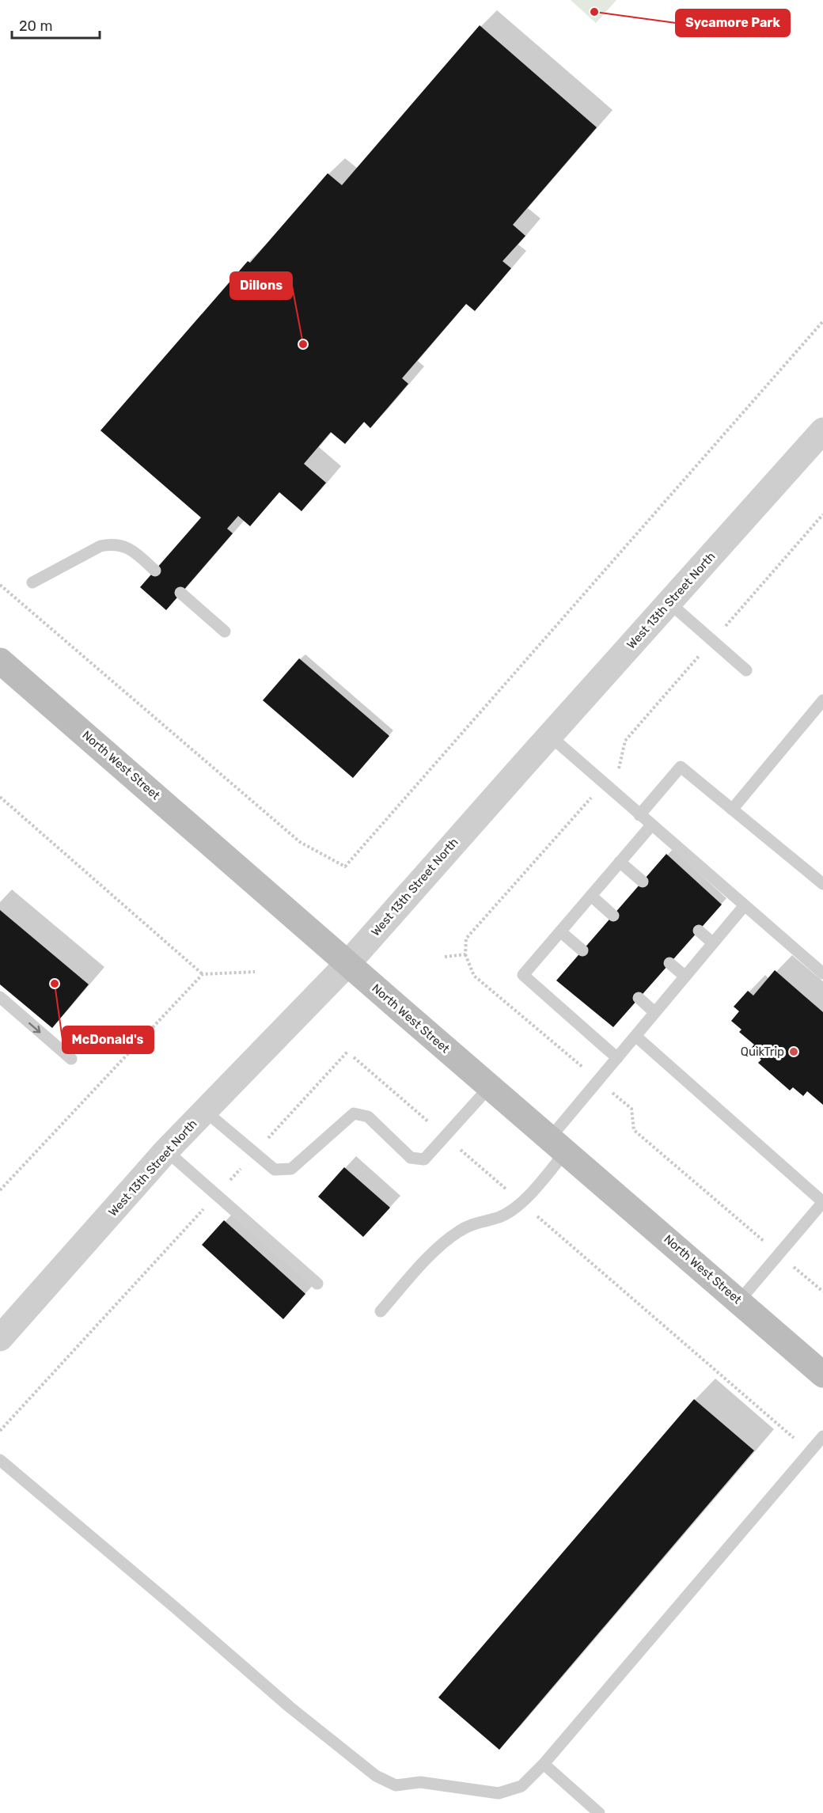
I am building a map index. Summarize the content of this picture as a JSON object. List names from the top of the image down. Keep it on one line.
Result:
{"streets":{"main road":["North West Street"],"street":["West 13th Street North"]},"crossings":[["West 13th Street North","North West Street"]],"places":["Sycamore Park","Dillons","McDonald's","QuikTrip"],"scale_bar":"20 m"}
